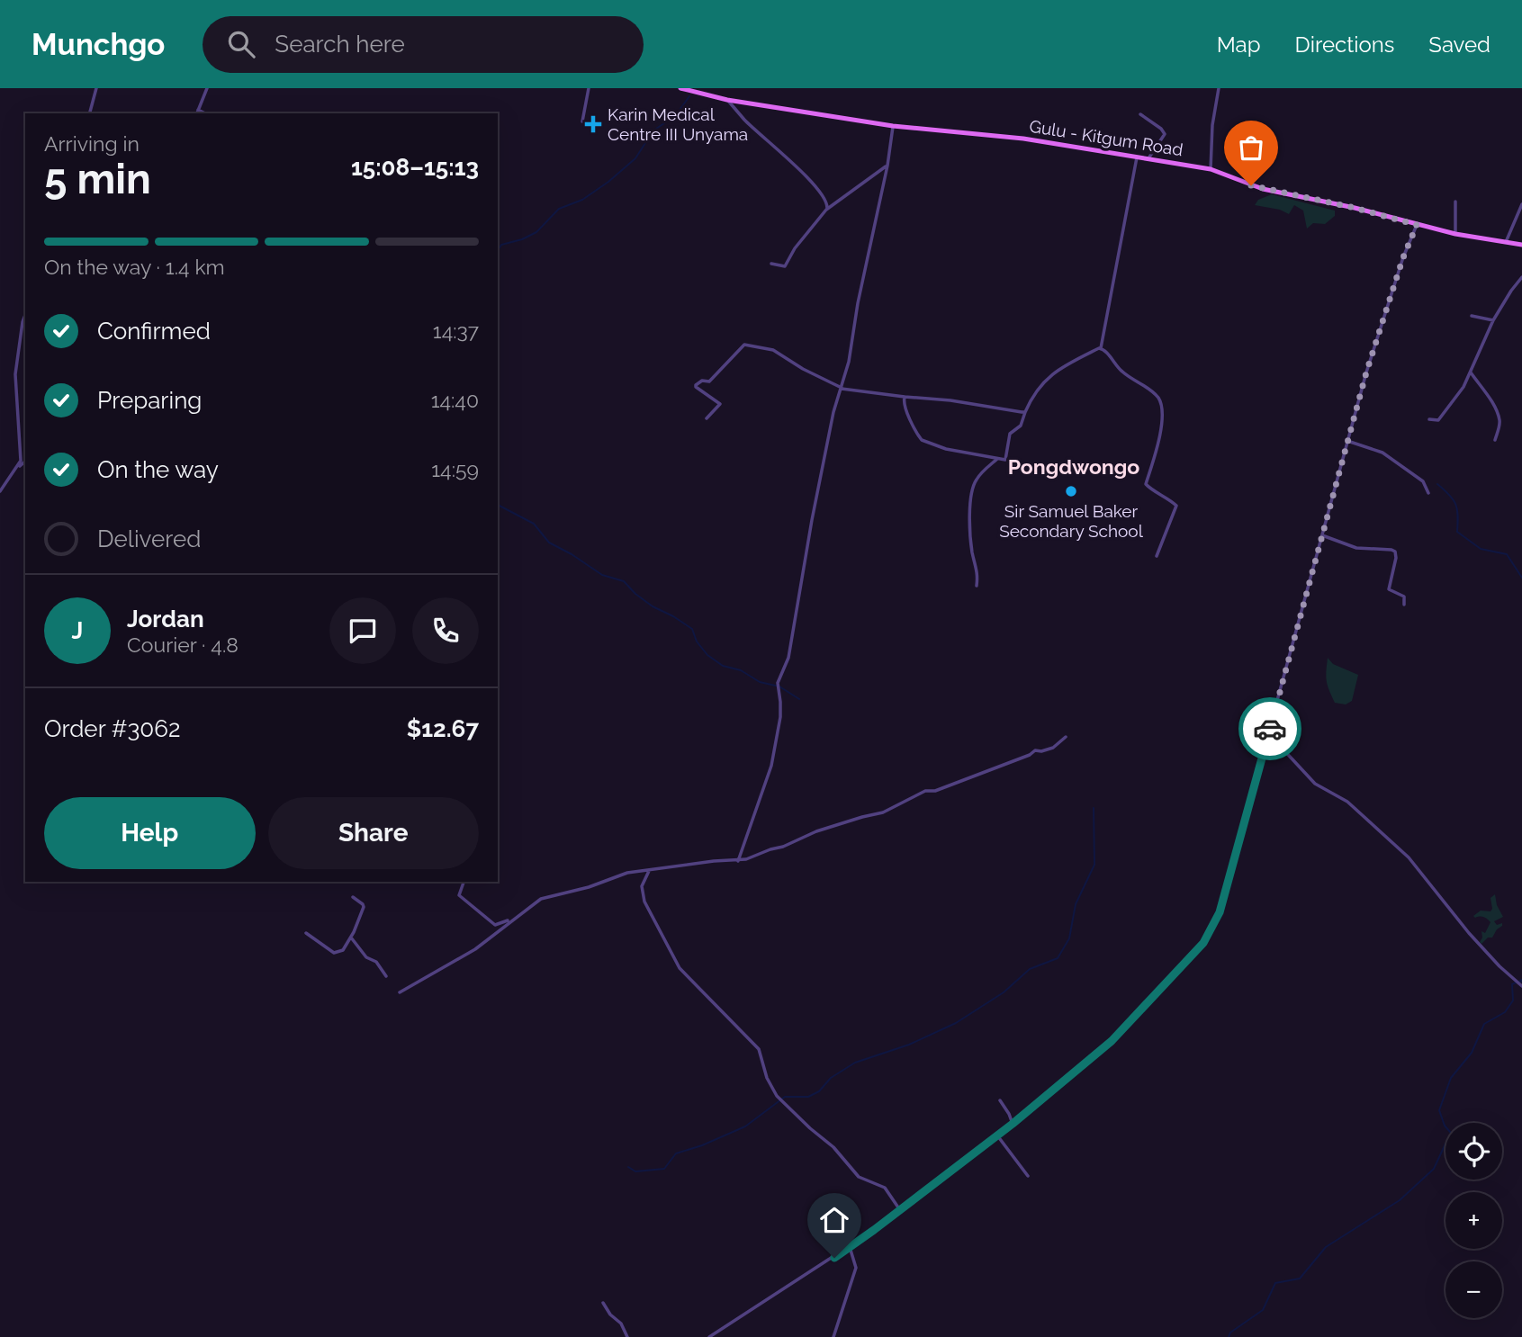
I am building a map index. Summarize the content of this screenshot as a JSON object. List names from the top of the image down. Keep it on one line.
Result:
{"streets":{"main road":["Gulu - Kitgum Road"]},"districts":["Pongdwongo"],"places":{"health":["Karin Medical Centre III Unyama"],"other":["Sir Samuel Baker Secondary School"]},"page":{"header":"Munchgo","search":"Search here","nav":["Map","Directions","Saved"],"heading":["5 min","Arriving in","15:08–15:13"],"panel":["Jordan","Courier · 4.8","Order #3062","$12.67"],"bar":"On the way · 1.4 km","list":[["Confirmed","14:37"],["Preparing","14:40"],["On the way","14:59"],"Delivered"],"round":"J","buttons":["Help","Share"],"map_buttons":["+","−"]}}
